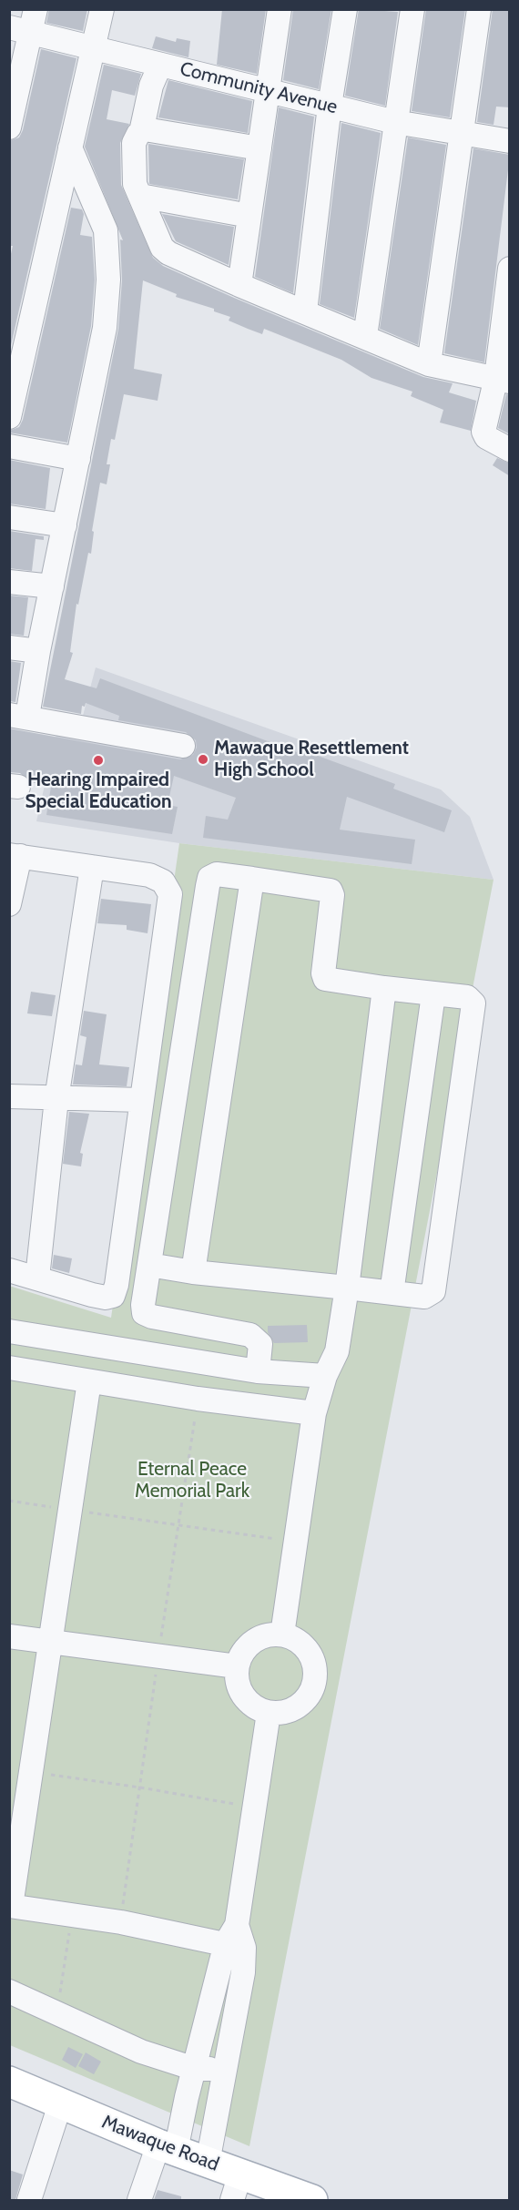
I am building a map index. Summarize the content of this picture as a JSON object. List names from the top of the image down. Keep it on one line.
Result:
{"streets":{"main road":["Mawaque Road"],"street":["Community Avenue"]},"parks":["Eternal Peace Memorial Park"],"places":["Mawaque Resettlement High School","Hearing Impaired Special Education"]}
